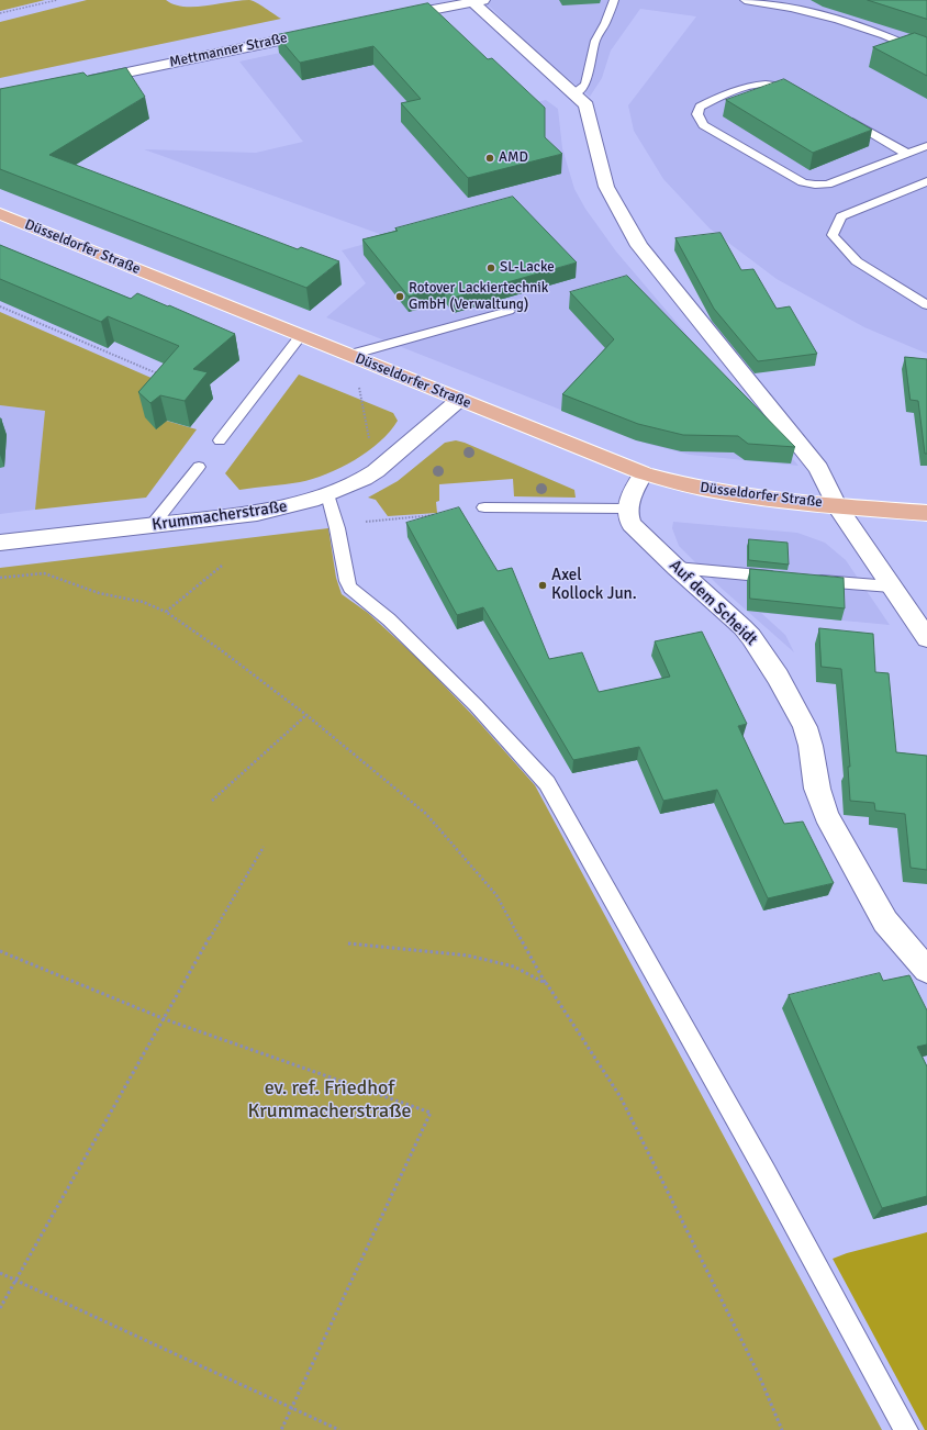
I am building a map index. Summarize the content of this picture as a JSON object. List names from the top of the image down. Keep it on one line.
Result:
{"streets":{"main road":["Düsseldorfer Straße"],"street":["Mettmanner Straße","Krummacherstraße","Auf dem Scheidt"]},"crossings":[["Düsseldorfer Straße","Krummacherstraße"]],"parks":["ev. ref. Friedhof Krummacherstraße"],"places":["AMD","SL-Lacke","Rotover Lackiertechnik GmbH (Verwaltung)","Axel Kollock Jun."]}
